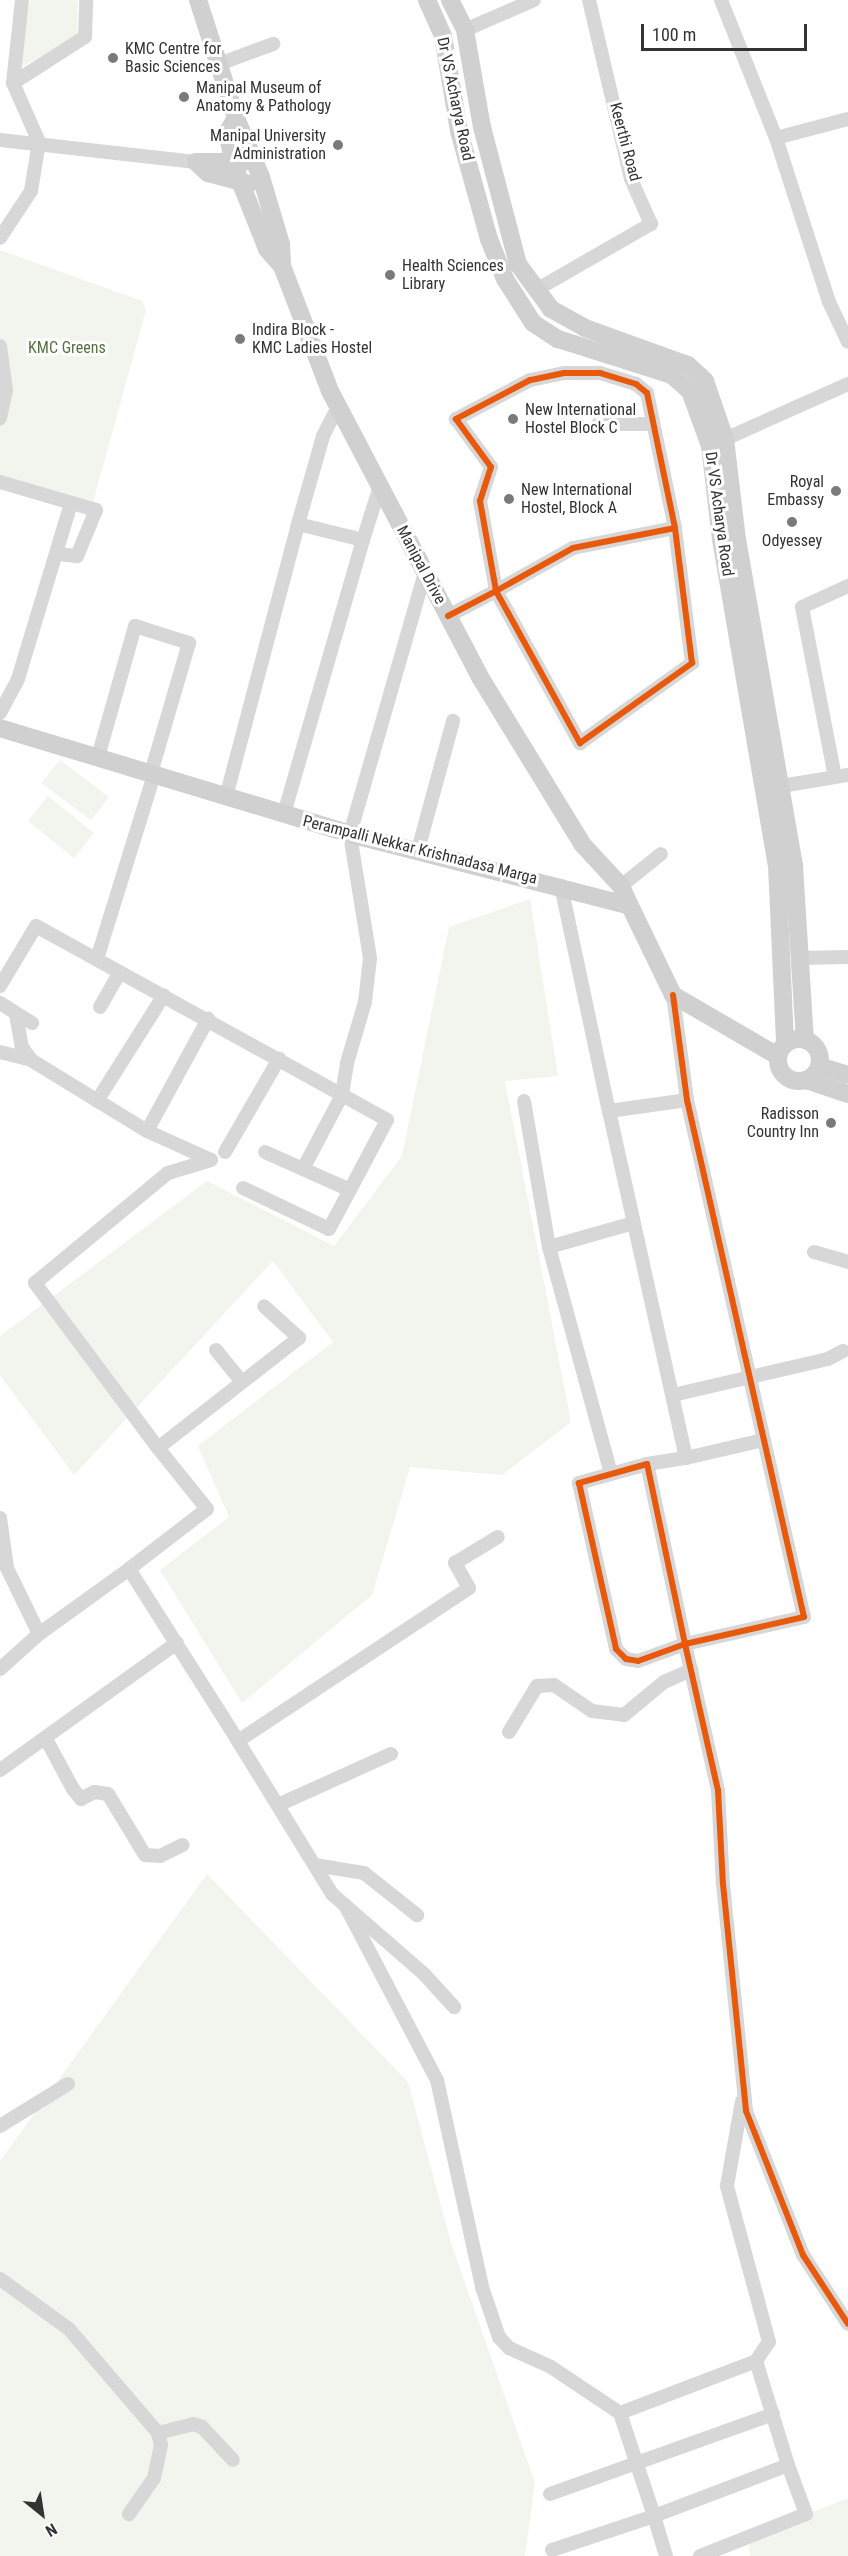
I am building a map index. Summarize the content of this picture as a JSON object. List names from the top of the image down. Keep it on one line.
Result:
{"streets":{"main road":["Dr VS Acharya Road","Manipal Drive","Perampalli Nekkar Krishnadasa Marga"],"street":["Keerthi Road"]},"crossings":[["Dr VS Acharya Road","Keerthi Road"],["Manipal Drive","Perampalli Nekkar Krishnadasa Marga"]],"parks":["KMC Greens"],"places":["KMC Centre for Basic Sciences","Manipal Museum of Anatomy & Pathology","Manipal University Administration","Health Sciences Library","Indira Block - KMC Ladies Hostel","New International Hostel Block C","Royal Embassy","New International Hostel, Block A","Odyessey","Radisson Country Inn"],"scale_bar":"100 m","north":"bottom right"}
